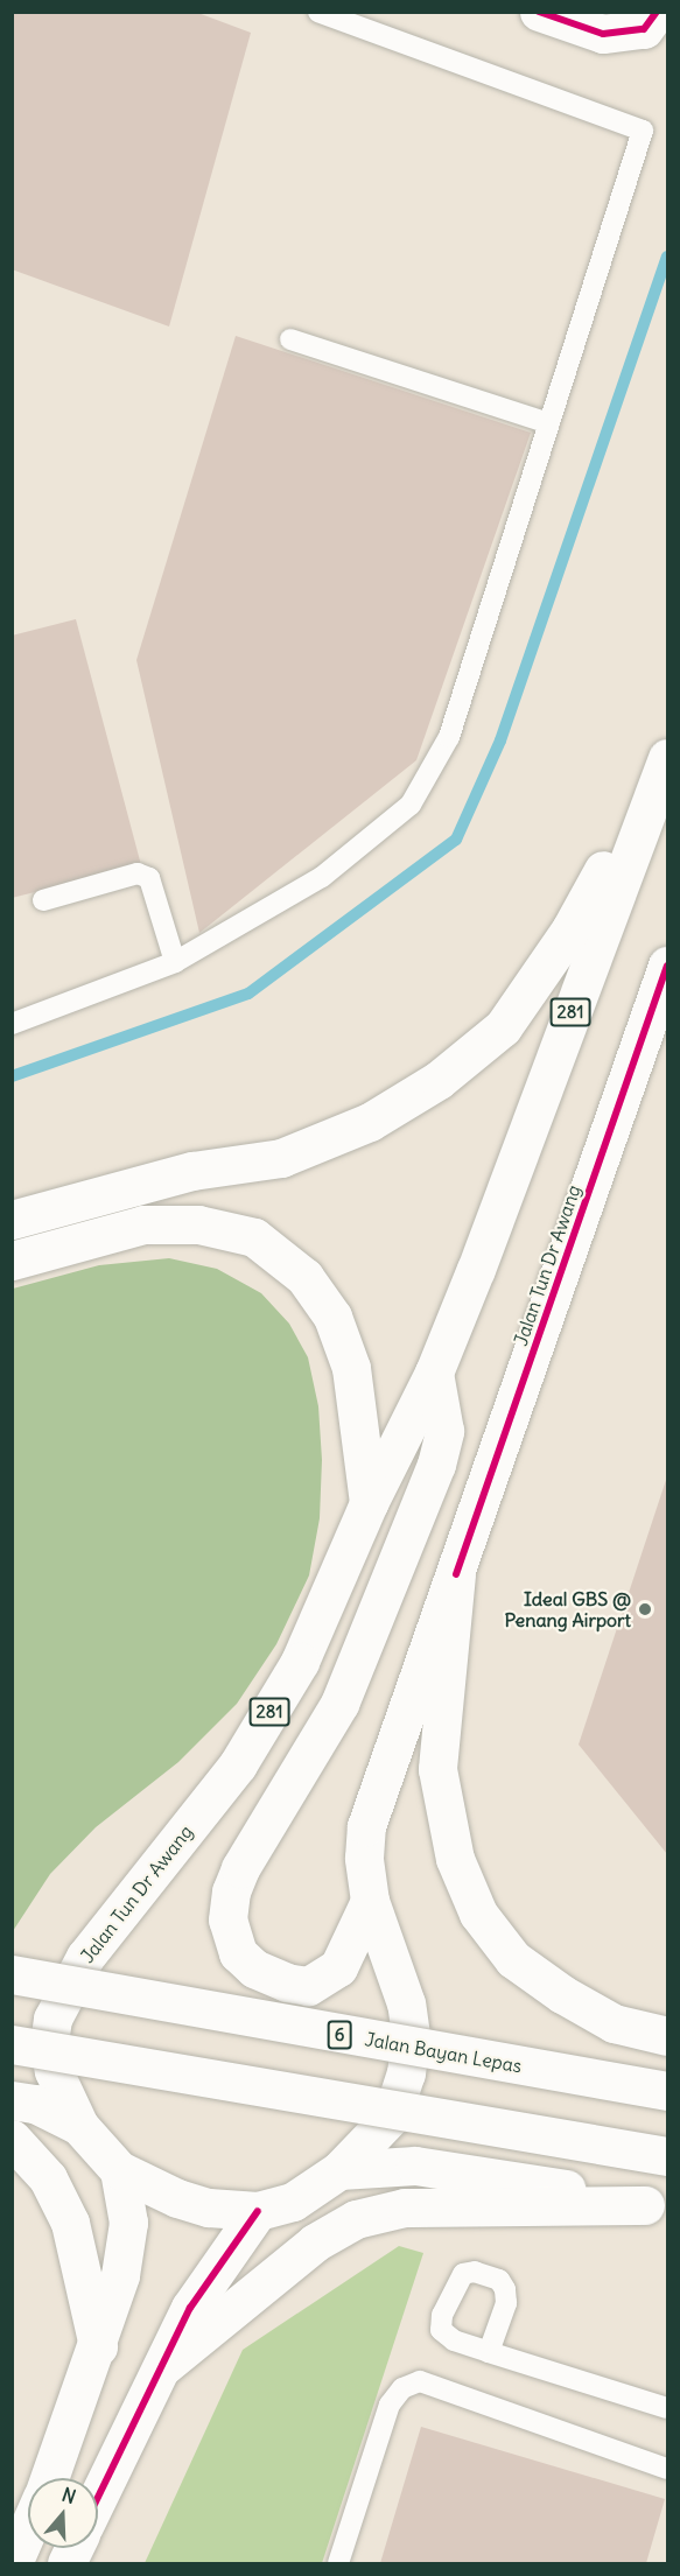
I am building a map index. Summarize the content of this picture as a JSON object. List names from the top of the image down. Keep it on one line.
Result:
{"streets":{"main road":["281","Jalan Tun Dr Awang","6","Jalan Bayan Lepas"]},"places":["Ideal GBS @ Penang Airport"],"north":"top"}
